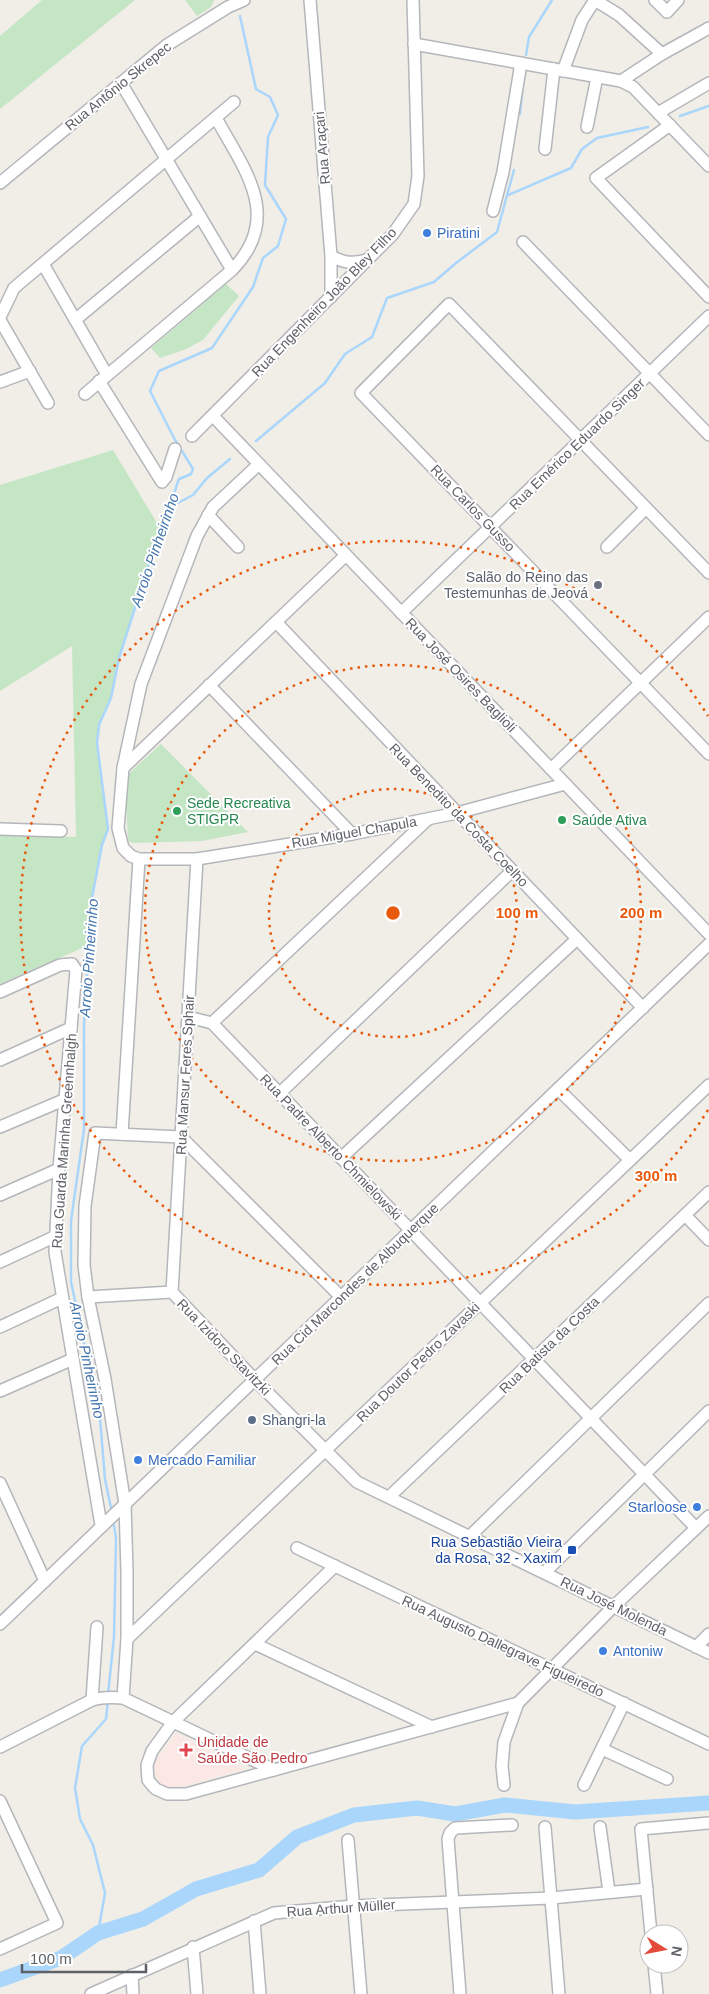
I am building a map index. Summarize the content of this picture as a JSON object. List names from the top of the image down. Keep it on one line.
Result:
{"streets":{"street":["Rua Antônio Skrepec","Rua Araçari","Rua Engenheiro João Bley Filho","Rua Emérico Eduardo Singer","Rua Carlos Gusso","Rua José Osires Baglioli","Rua Benedito da Costa Coelho","Rua Miguel Chapula","Rua Mansur Feres Sphair","Rua Guarda Marinha Greennhalgh","Rua Padre Alberto Chmielowski","Rua Cid Marcondes de Albuquerque","Rua Batista da Costa","Rua Izidoro Stavitzki","Rua Doutor Pedro Zavaski","Rua José Molenda","Rua Augusto Dallegrave Figueiredo","Rua Arthur Müller"]},"crossings":[["Rua Araçari","Rua Engenheiro João Bley Filho"],["Rua Engenheiro João Bley Filho","Rua José Osires Baglioli"],["Rua Emérico Eduardo Singer","Rua Carlos Gusso"],["Rua Emérico Eduardo Singer","Rua José Osires Baglioli"],["Rua José Osires Baglioli","Rua Miguel Chapula"],["Rua Benedito da Costa Coelho","Rua Miguel Chapula"],["Rua Benedito da Costa Coelho","Rua Cid Marcondes de Albuquerque"],["Rua Miguel Chapula","Rua Mansur Feres Sphair"],["Rua Mansur Feres Sphair","Rua Izidoro Stavitzki"],["Rua Guarda Marinha Greennhalgh","Rua Cid Marcondes de Albuquerque"],["Rua Guarda Marinha Greennhalgh","Rua Izidoro Stavitzki"],["Rua Guarda Marinha Greennhalgh","Rua Doutor Pedro Zavaski"],["Rua Padre Alberto Chmielowski","Rua Cid Marcondes de Albuquerque"],["Rua Padre Alberto Chmielowski","Rua Batista da Costa"],["Rua Padre Alberto Chmielowski","Rua Doutor Pedro Zavaski"],["Rua Cid Marcondes de Albuquerque","Rua Izidoro Stavitzki"],["Rua Batista da Costa","Rua José Molenda"],["Rua Izidoro Stavitzki","Rua Doutor Pedro Zavaski"],["Rua Izidoro Stavitzki","Rua José Molenda"]],"water":["Arroio Pinheirinho"],"places":{"other":["Piratini","Salão do Reino das Testemunhas de Jeová","Sede Recreativa STIGPR","Saúde Ativa","Shangri-la","Mercado Familiar","Starloose","Antoniw"],"transit":["Rua Sebastião Vieira da Rosa, 32 - Xaxim"],"health":["Unidade de Saúde São Pedro"]},"scale_bar":"100 m","north":"right","rings":["100 m","200 m","300 m"]}
